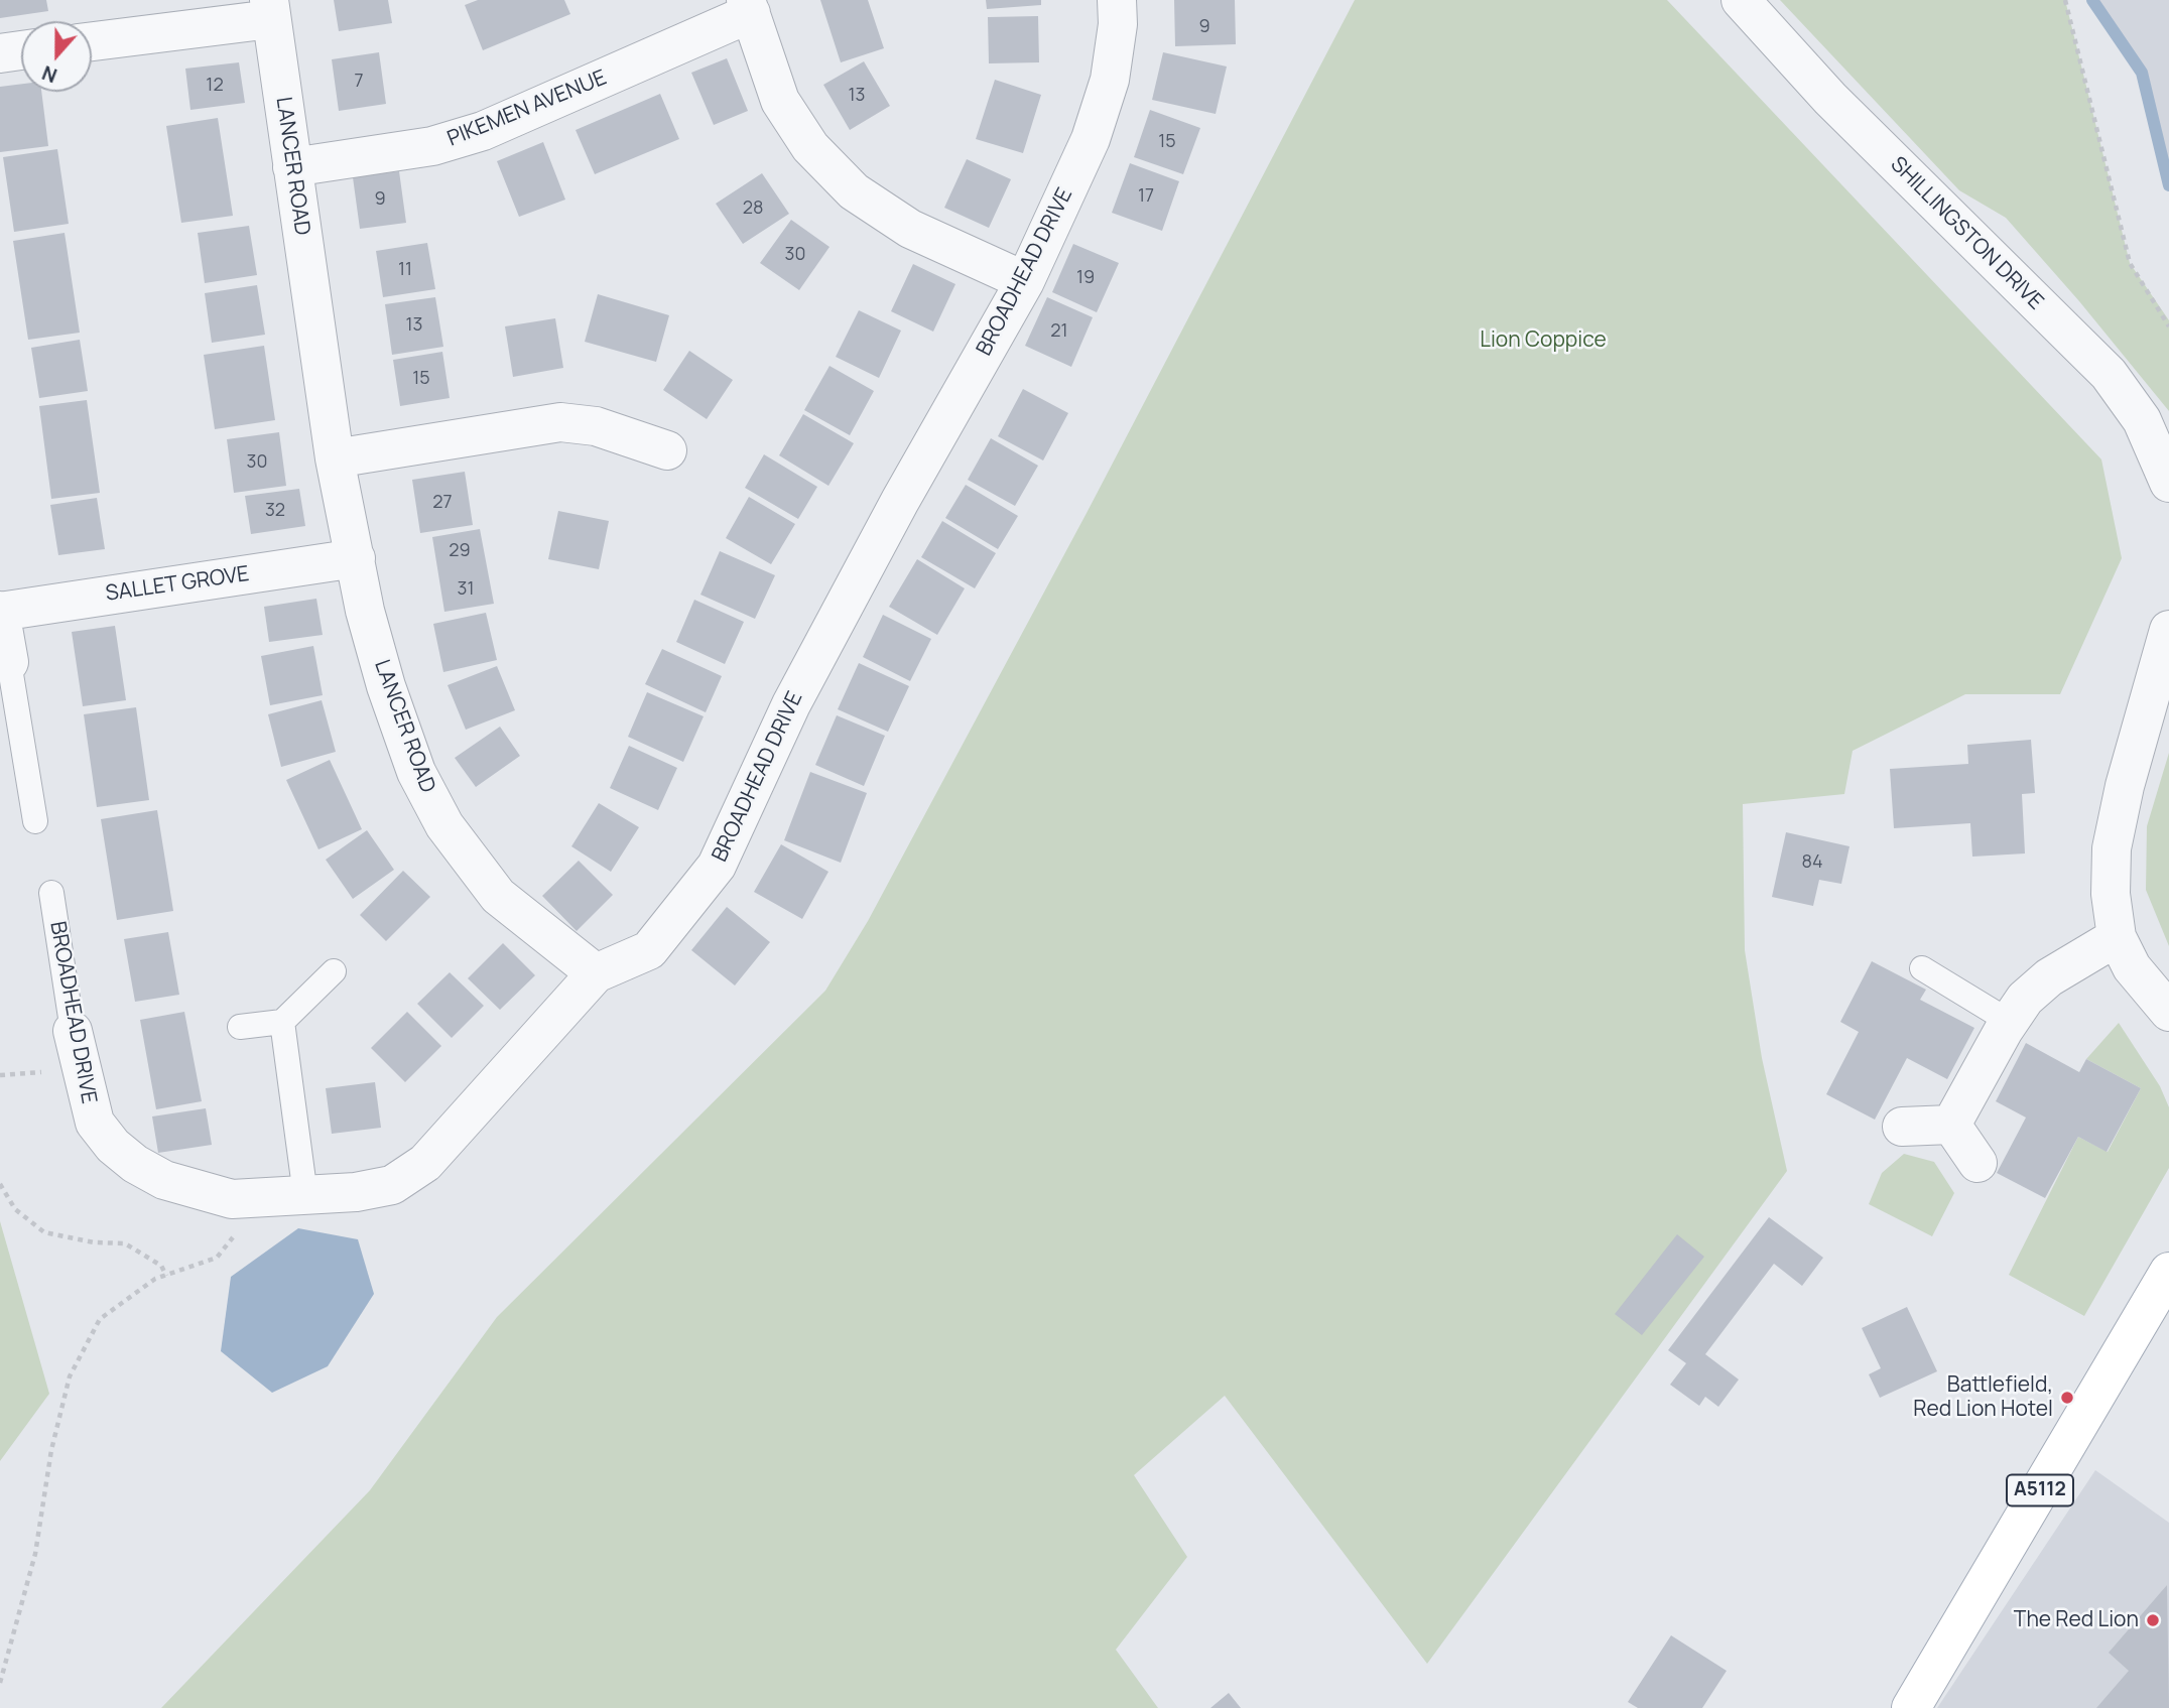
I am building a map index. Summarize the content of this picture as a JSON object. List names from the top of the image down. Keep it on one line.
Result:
{"streets":{"main road":["A5112"],"street":["PIKEMEN AVENUE","LANCER ROAD","SHILLINGSTON DRIVE","BROADHEAD DRIVE","SALLET GROVE"]},"crossings":[["PIKEMEN AVENUE","LANCER ROAD"],["PIKEMEN AVENUE","BROADHEAD DRIVE"],["LANCER ROAD","BROADHEAD DRIVE"],["LANCER ROAD","SALLET GROVE"]],"parks":["Lion Coppice"],"places":["Battlefield, Red Lion Hotel","The Red Lion"],"house_numbers":["9","7","12","13","15","17","9","28","30","11","19","13","21","15","30","27","32","29","31","84"],"north":"bottom"}
